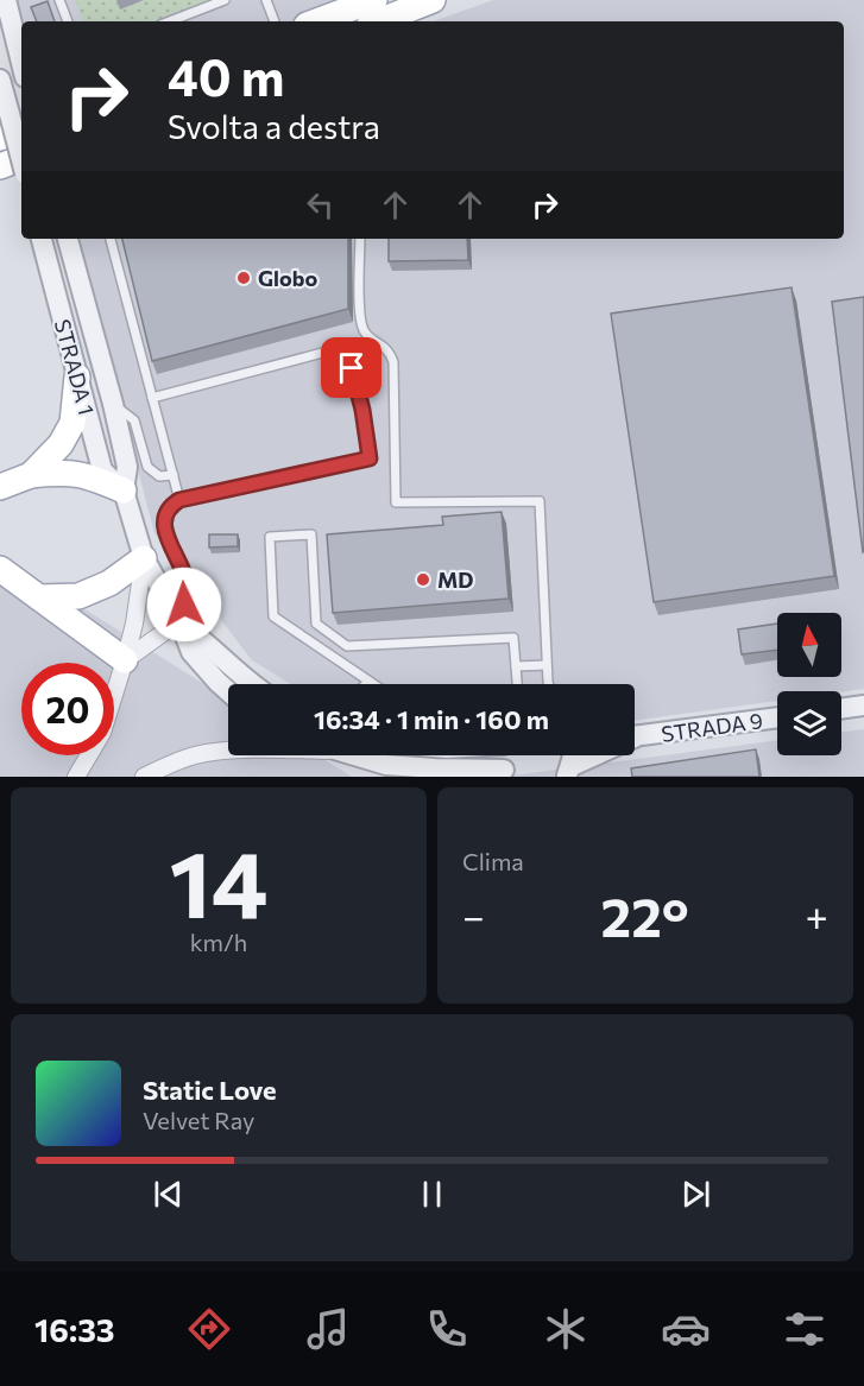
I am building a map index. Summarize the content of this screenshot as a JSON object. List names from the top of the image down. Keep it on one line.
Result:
{"streets":{"street":["STRADA 1","STRADA 9"]},"places":["Globo","MD"],"north":"top","page":{"turn":["40 m","Svolta a destra"],"limit":"20","trip":"16:34 · 1 min · 160 m","tile":[["14","km/h"],"Clima"],"heat":["−","22°","+"],"song":["Static Love","Velvet Ray"],"tabs":"16:33"}}
